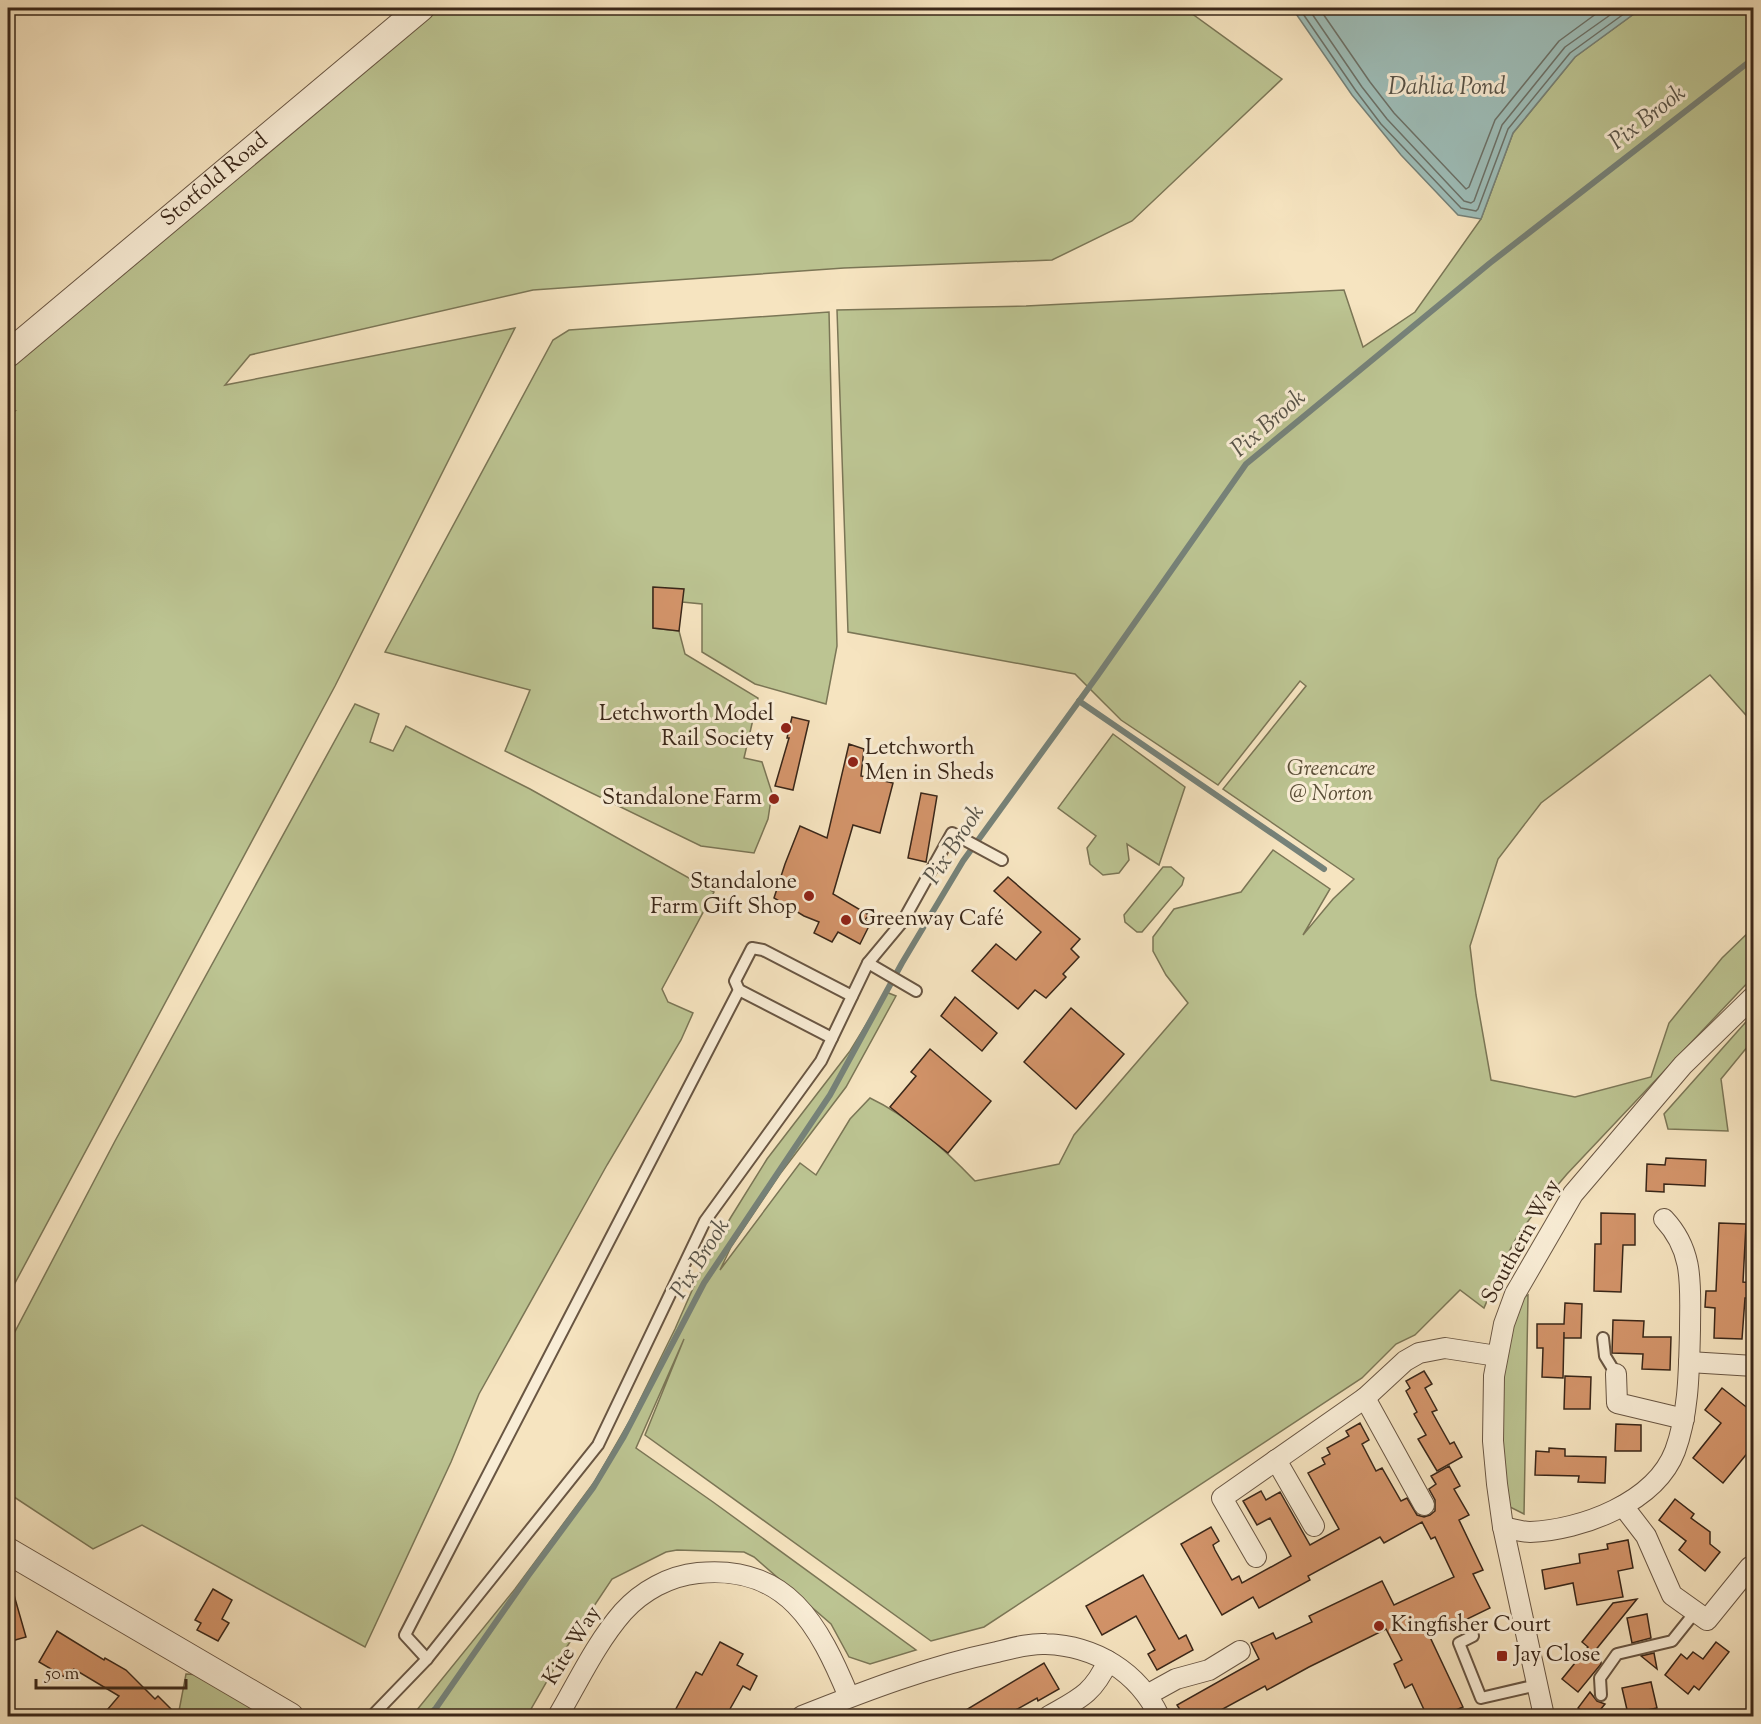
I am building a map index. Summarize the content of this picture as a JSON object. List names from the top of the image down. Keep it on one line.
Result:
{"streets":{"street":["Stotfold Road","Southern Way","Kite Way"]},"water":["Dahlia Pond","Pix Brook"],"parks":["Greencare @ Norton"],"places":{"other":["Letchworth Model Rail Society","Letchworth Men in Sheds","Standalone Farm","Standalone Farm Gift Shop","Greenway Café","Kingfisher Court"],"transit":["Jay Close"]},"scale_bar":"50 m"}
